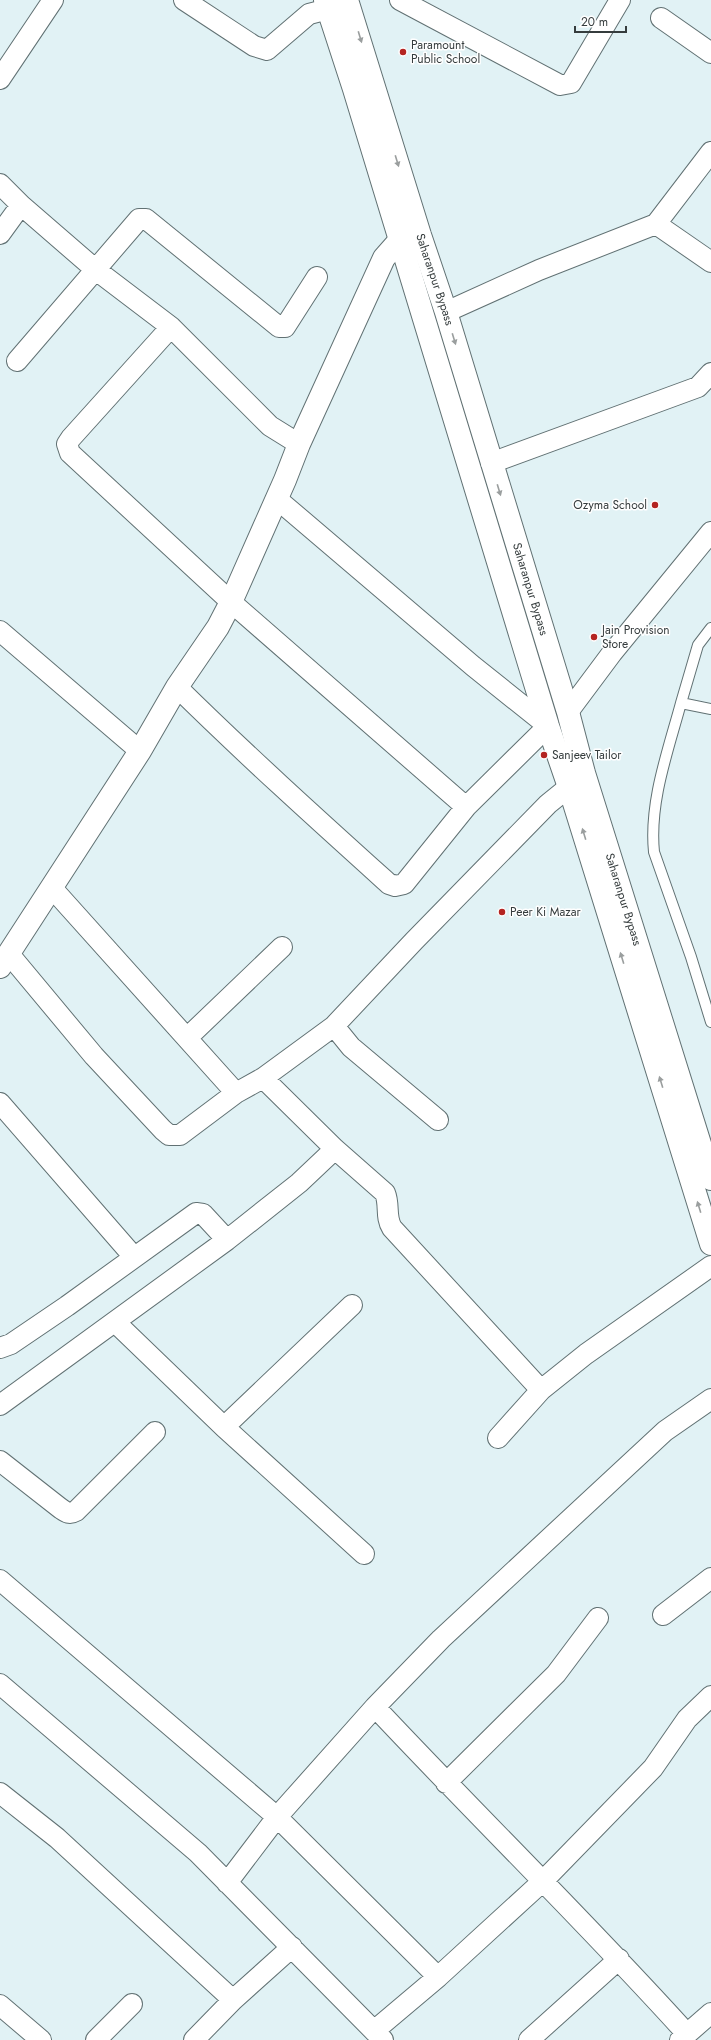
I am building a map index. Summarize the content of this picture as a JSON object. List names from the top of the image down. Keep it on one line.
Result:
{"streets":{"main road":["Saharanpur Bypass"]},"places":["Paramount Public School","Ozyma School","Jain Provision Store","Sanjeev Tailor","Peer Ki Mazar"],"scale_bar":"20 m"}
